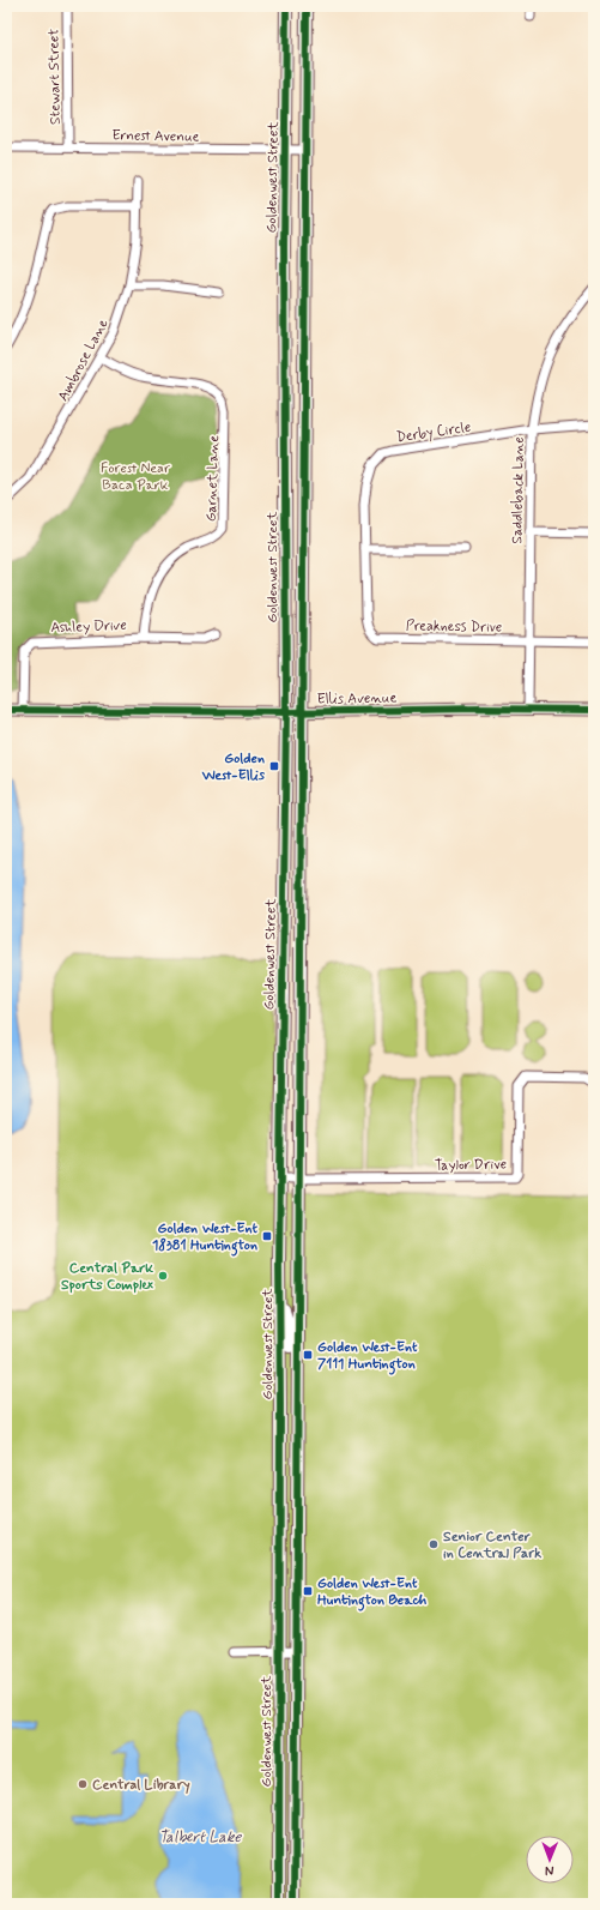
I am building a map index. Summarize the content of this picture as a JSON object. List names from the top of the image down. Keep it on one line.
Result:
{"streets":{"main road":["Goldenwest Street"],"street":["Stewart Street","Ernest Avenue","Ambrose Lane","Derby Circle","Garnet Lane","Saddleback Lane","Ashley Drive","Preakness Drive","Ellis Avenue","Taylor Drive"]},"crossings":[["Stewart Street","Ernest Avenue"],["Ernest Avenue","Goldenwest Street"],["Goldenwest Street","Ellis Avenue"],["Goldenwest Street","Taylor Drive"],["Ambrose Lane","Garnet Lane"],["Derby Circle","Saddleback Lane"],["Derby Circle","Preakness Drive"],["Garnet Lane","Ashley Drive"],["Saddleback Lane","Preakness Drive"],["Saddleback Lane","Ellis Avenue"],["Ashley Drive","Ellis Avenue"]],"water":["Talbert Lake"],"parks":["Forest Near Baca Park"],"places":{"transit":["Golden West-Ellis","Golden West-Ent 18381 Huntington","Golden West-Ent 7111 Huntington","Golden West-Ent Huntington Beach"],"other":["Central Park Sports Complex","Senior Center in Central Park","Central Library"]},"north":"bottom"}
